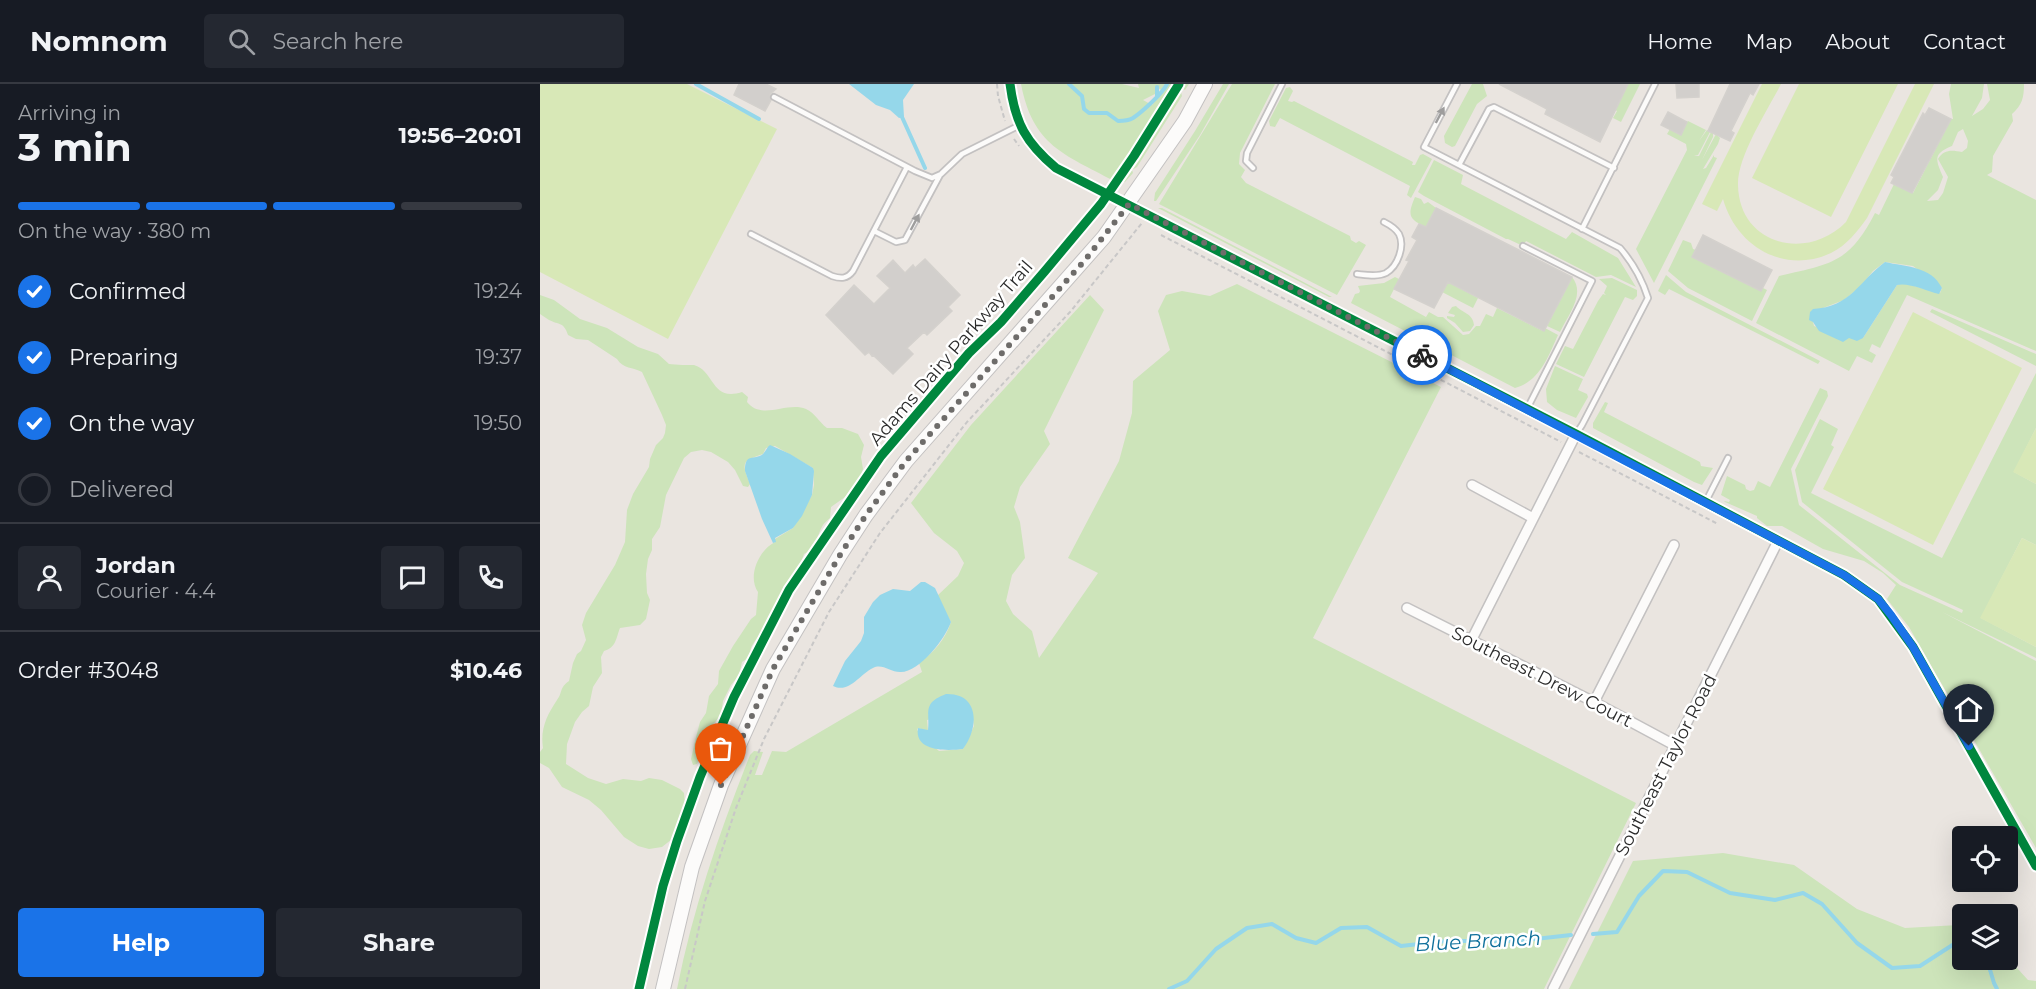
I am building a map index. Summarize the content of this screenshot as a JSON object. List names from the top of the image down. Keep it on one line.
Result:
{"streets":{"street":["Southeast Drew Court","Southeast Taylor Road"],"cycle path":["Adams Dairy Parkway Trail"]},"crossings":[["Southeast Drew Court","Southeast Taylor Road"]],"water":["Blue Branch"],"page":{"header":"Nomnom","search":"Search here","nav":["Home","Map","About","Contact"],"heading":["3 min","Arriving in","19:56–20:01"],"panel":["Jordan","Courier · 4.4","Order #3048","$10.46"],"bar":"On the way · 380 m","list":[["Confirmed","19:24"],["Preparing","19:37"],["On the way","19:50"],"Delivered"],"buttons":["Help","Share"]}}
